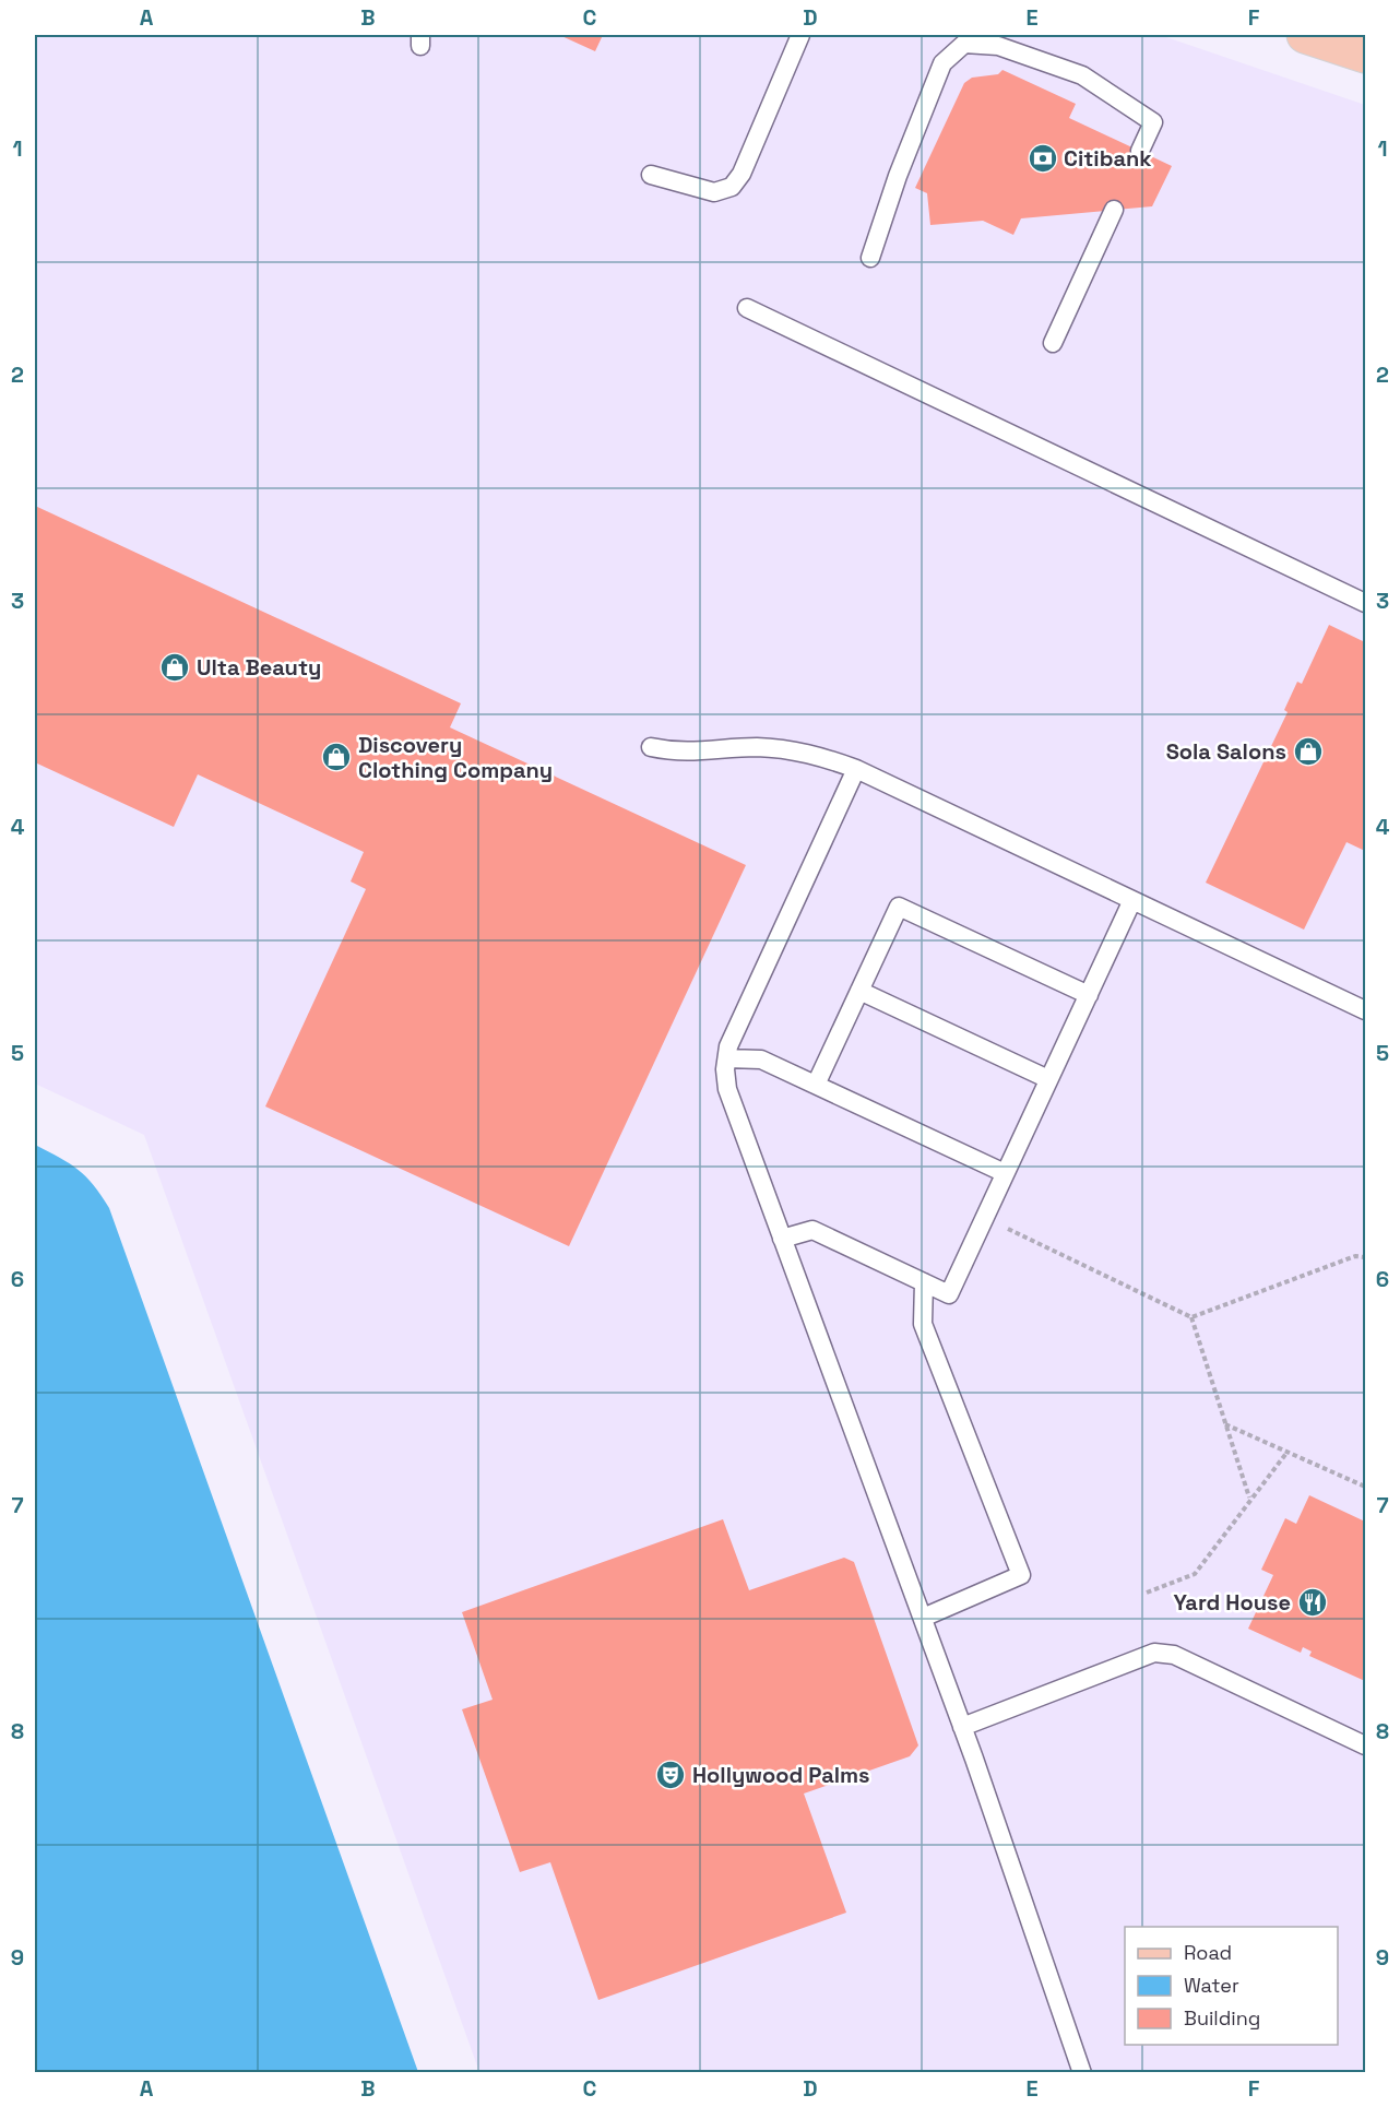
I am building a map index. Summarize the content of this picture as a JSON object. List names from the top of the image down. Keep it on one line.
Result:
{"places":{"bank":["Citibank"],"shop":["Ulta Beauty","Sola Salons","Discovery Clothing Company"],"restaurant":["Yard House"],"theatre":["Hollywood Palms"]},"legend":["Road","Water","Building"],"grid":{"columns":["A","B","C","D","E","F"],"rows":["1","2","3","4","5","6","7","8","9"]}}
